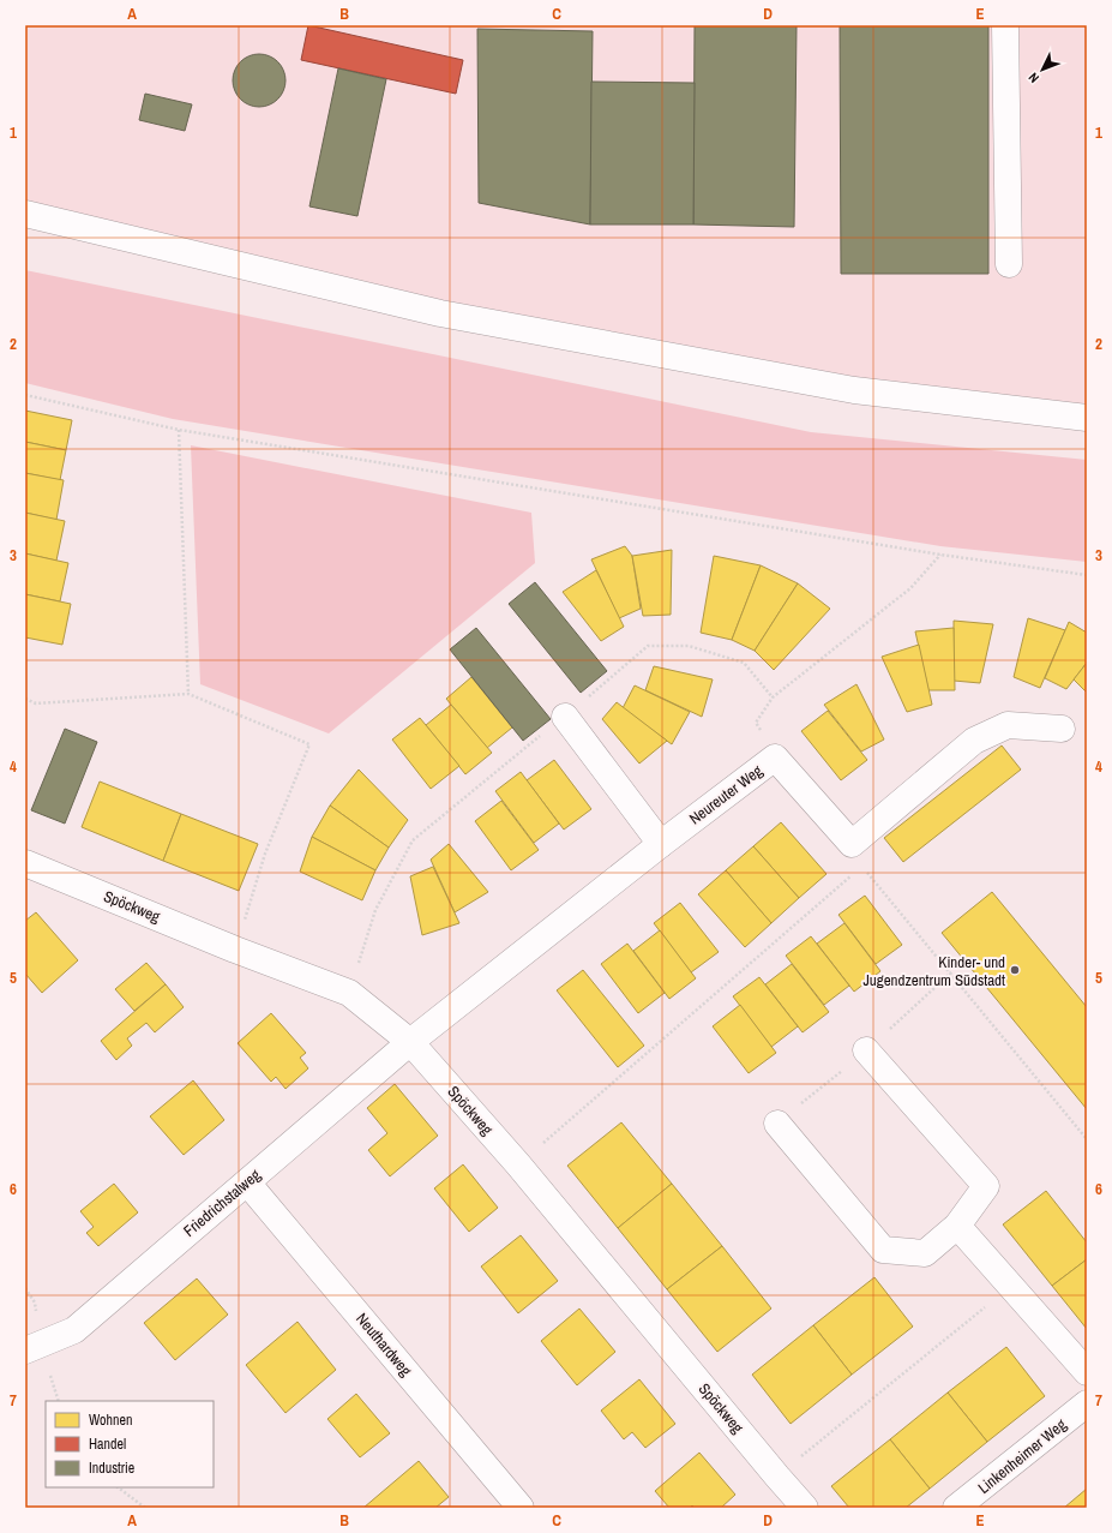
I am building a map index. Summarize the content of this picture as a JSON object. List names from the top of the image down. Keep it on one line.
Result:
{"streets":{"street":["Neureuter Weg","Spöckweg","Friedrichstalweg","Neuthardweg","Linkenheimer Weg"]},"crossings":[["Neureuter Weg","Spöckweg"],["Neureuter Weg","Friedrichstalweg"],["Spöckweg","Friedrichstalweg"],["Friedrichstalweg","Neuthardweg"]],"places":["Kinder- und Jugendzentrum Südstadt"],"legend":["Wohnen","Handel","Industrie"],"north":"bottom left","grid":{"columns":["A","B","C","D","E"],"rows":["1","2","3","4","5","6","7"]}}
